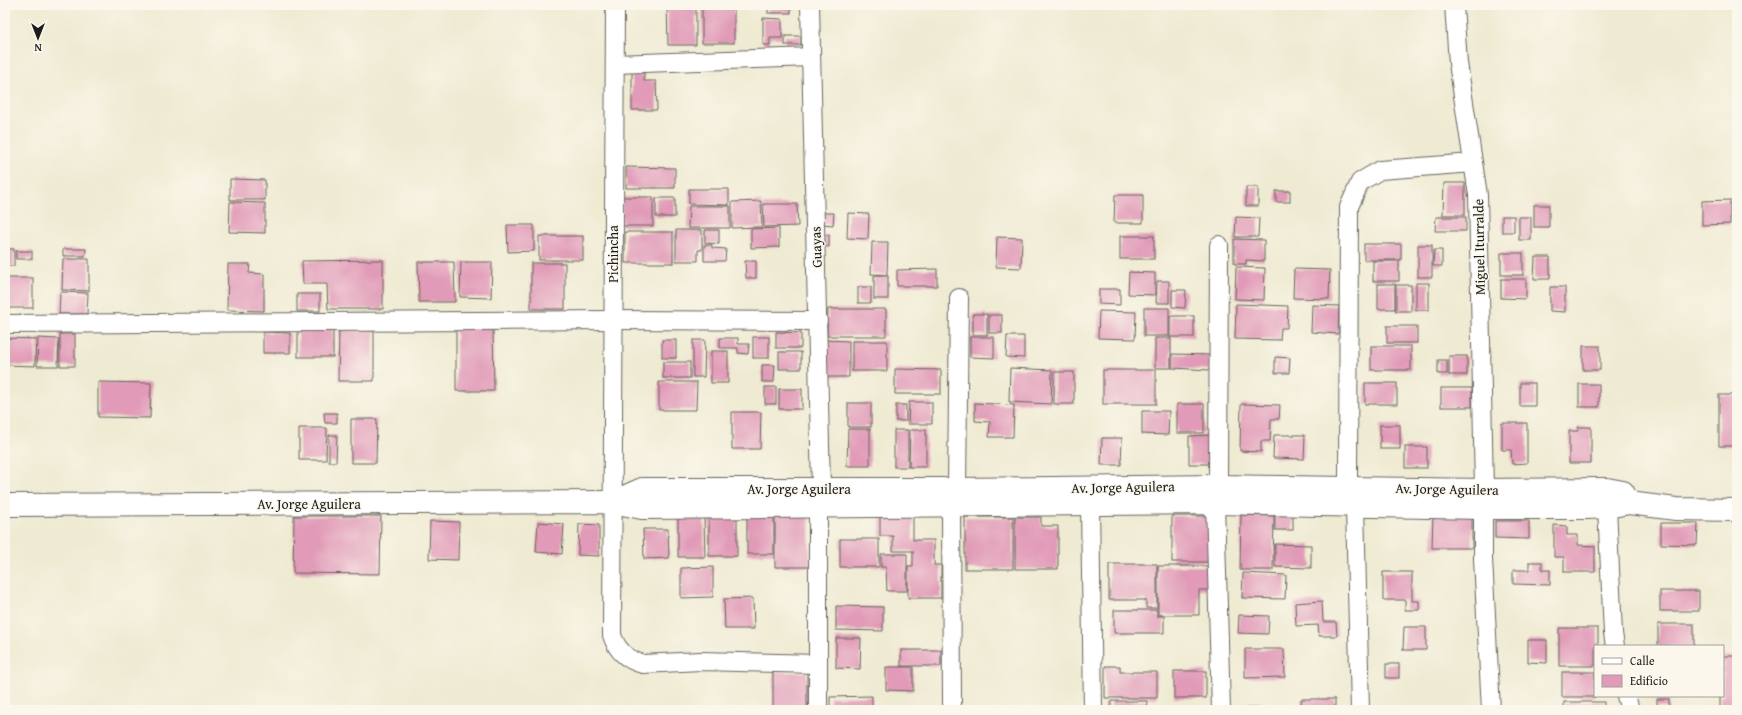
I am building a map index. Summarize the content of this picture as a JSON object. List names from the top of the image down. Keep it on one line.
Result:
{"streets":{"street":["Guayas","Miguel Iturralde","Pichincha","Av. Jorge Aguilera"]},"crossings":[["Guayas","Pichincha"],["Guayas","Av. Jorge Aguilera"],["Miguel Iturralde","Av. Jorge Aguilera"],["Pichincha","Av. Jorge Aguilera"]],"legend":["Calle","Edificio"],"north":"bottom"}
